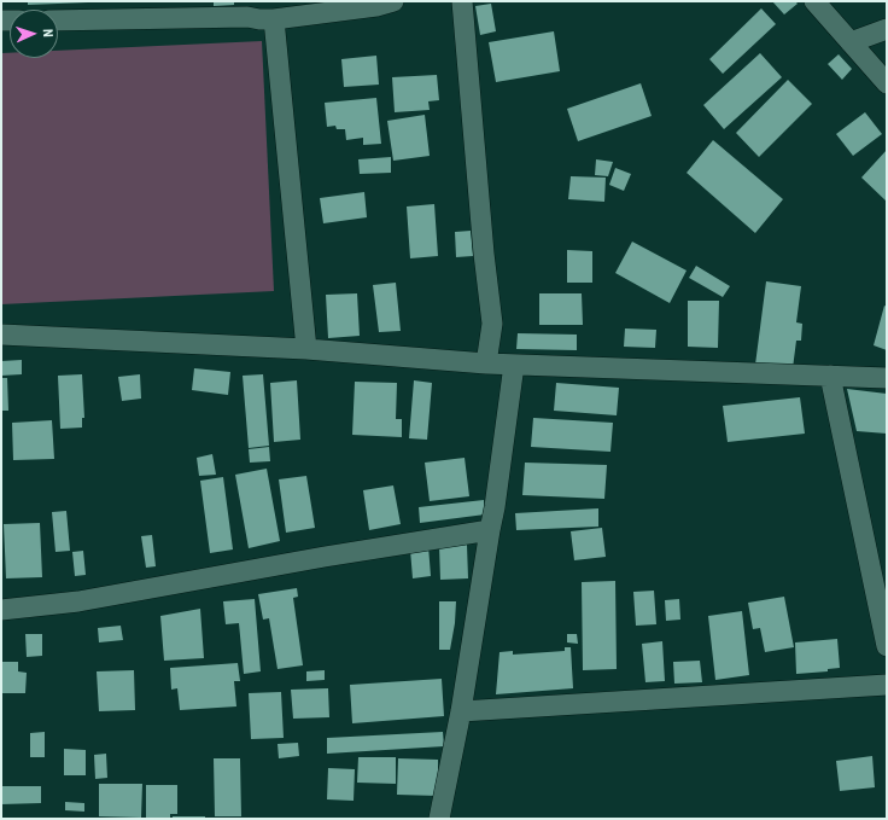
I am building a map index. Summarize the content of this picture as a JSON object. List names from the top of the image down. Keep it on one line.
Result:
{"north":"right"}
